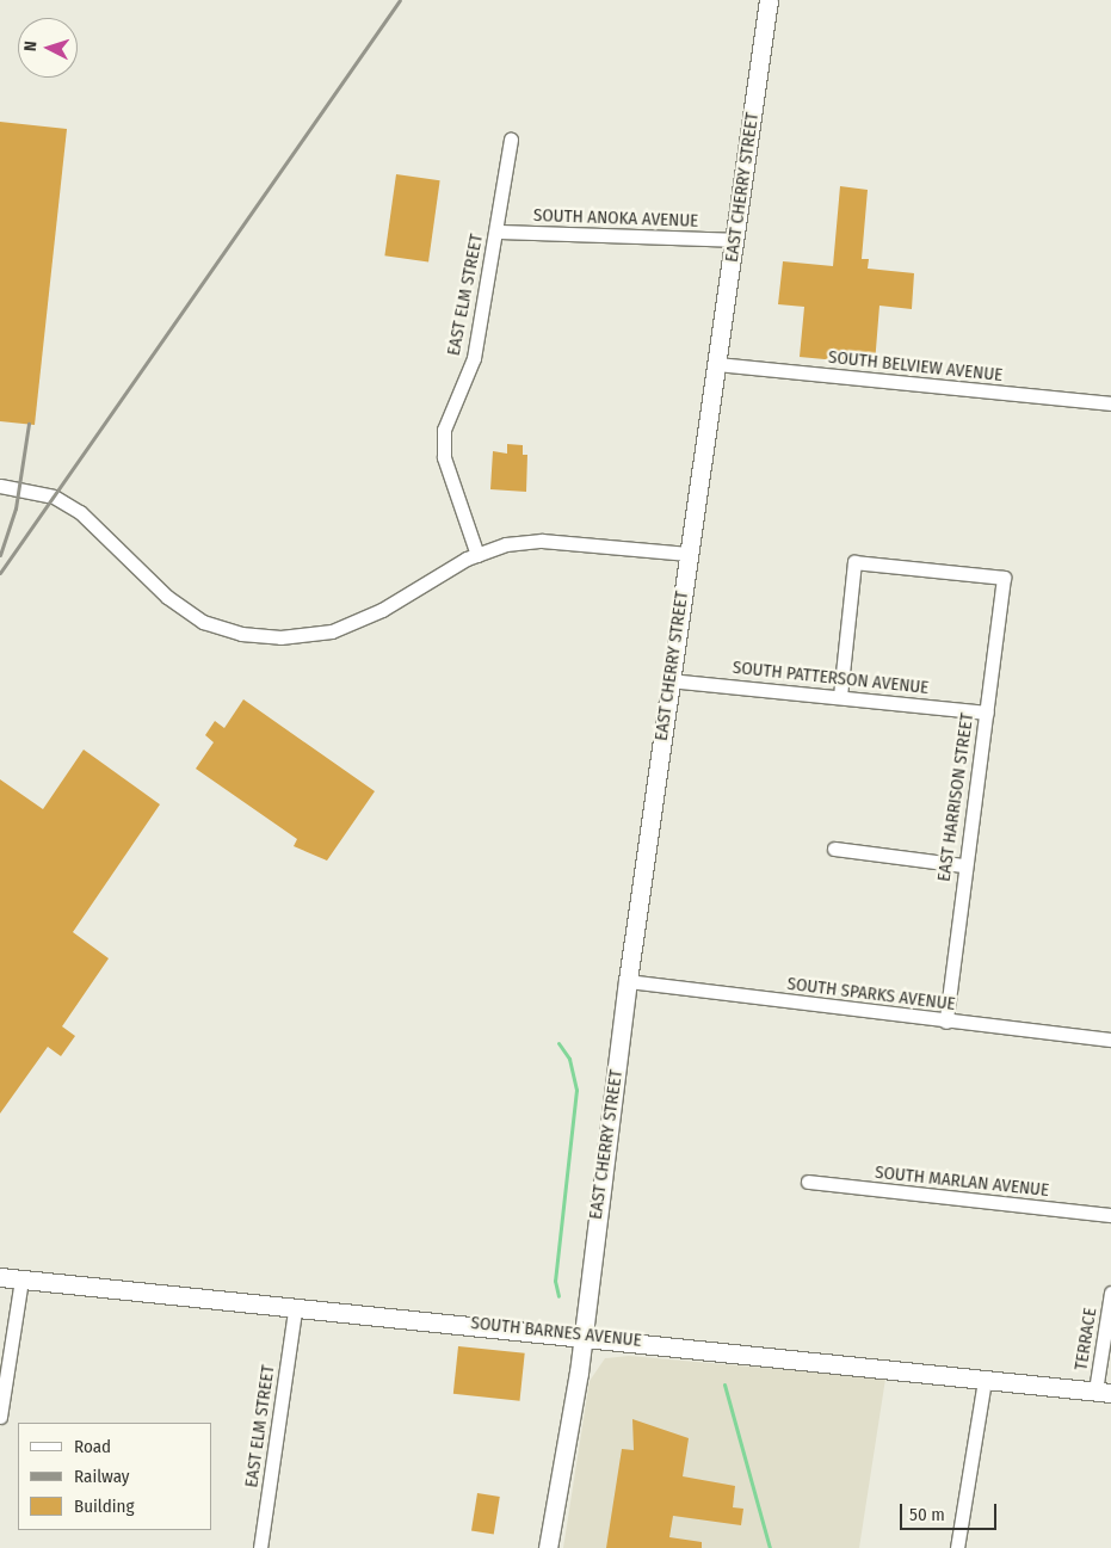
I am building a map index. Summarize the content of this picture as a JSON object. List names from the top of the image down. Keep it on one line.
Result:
{"streets":{"street":["EAST CHERRY STREET","SOUTH ANOKA AVENUE","EAST ELM STREET","SOUTH BELVIEW AVENUE","SOUTH PATTERSON AVENUE","EAST HARRISON STREET","SOUTH SPARKS AVENUE","SOUTH MARLAN AVENUE","SOUTH BARNES AVENUE","TERRACE"]},"crossings":[["EAST CHERRY STREET","SOUTH ANOKA AVENUE"],["EAST CHERRY STREET","SOUTH BELVIEW AVENUE"],["EAST CHERRY STREET","SOUTH PATTERSON AVENUE"],["EAST CHERRY STREET","SOUTH SPARKS AVENUE"],["EAST CHERRY STREET","SOUTH BARNES AVENUE"],["SOUTH ANOKA AVENUE","EAST ELM STREET"],["EAST ELM STREET","SOUTH BARNES AVENUE"],["SOUTH PATTERSON AVENUE","EAST HARRISON STREET"],["EAST HARRISON STREET","SOUTH SPARKS AVENUE"],["SOUTH BARNES AVENUE","TERRACE"]],"legend":["Road","Railway","Building"],"scale_bar":"50 m","north":"left"}
